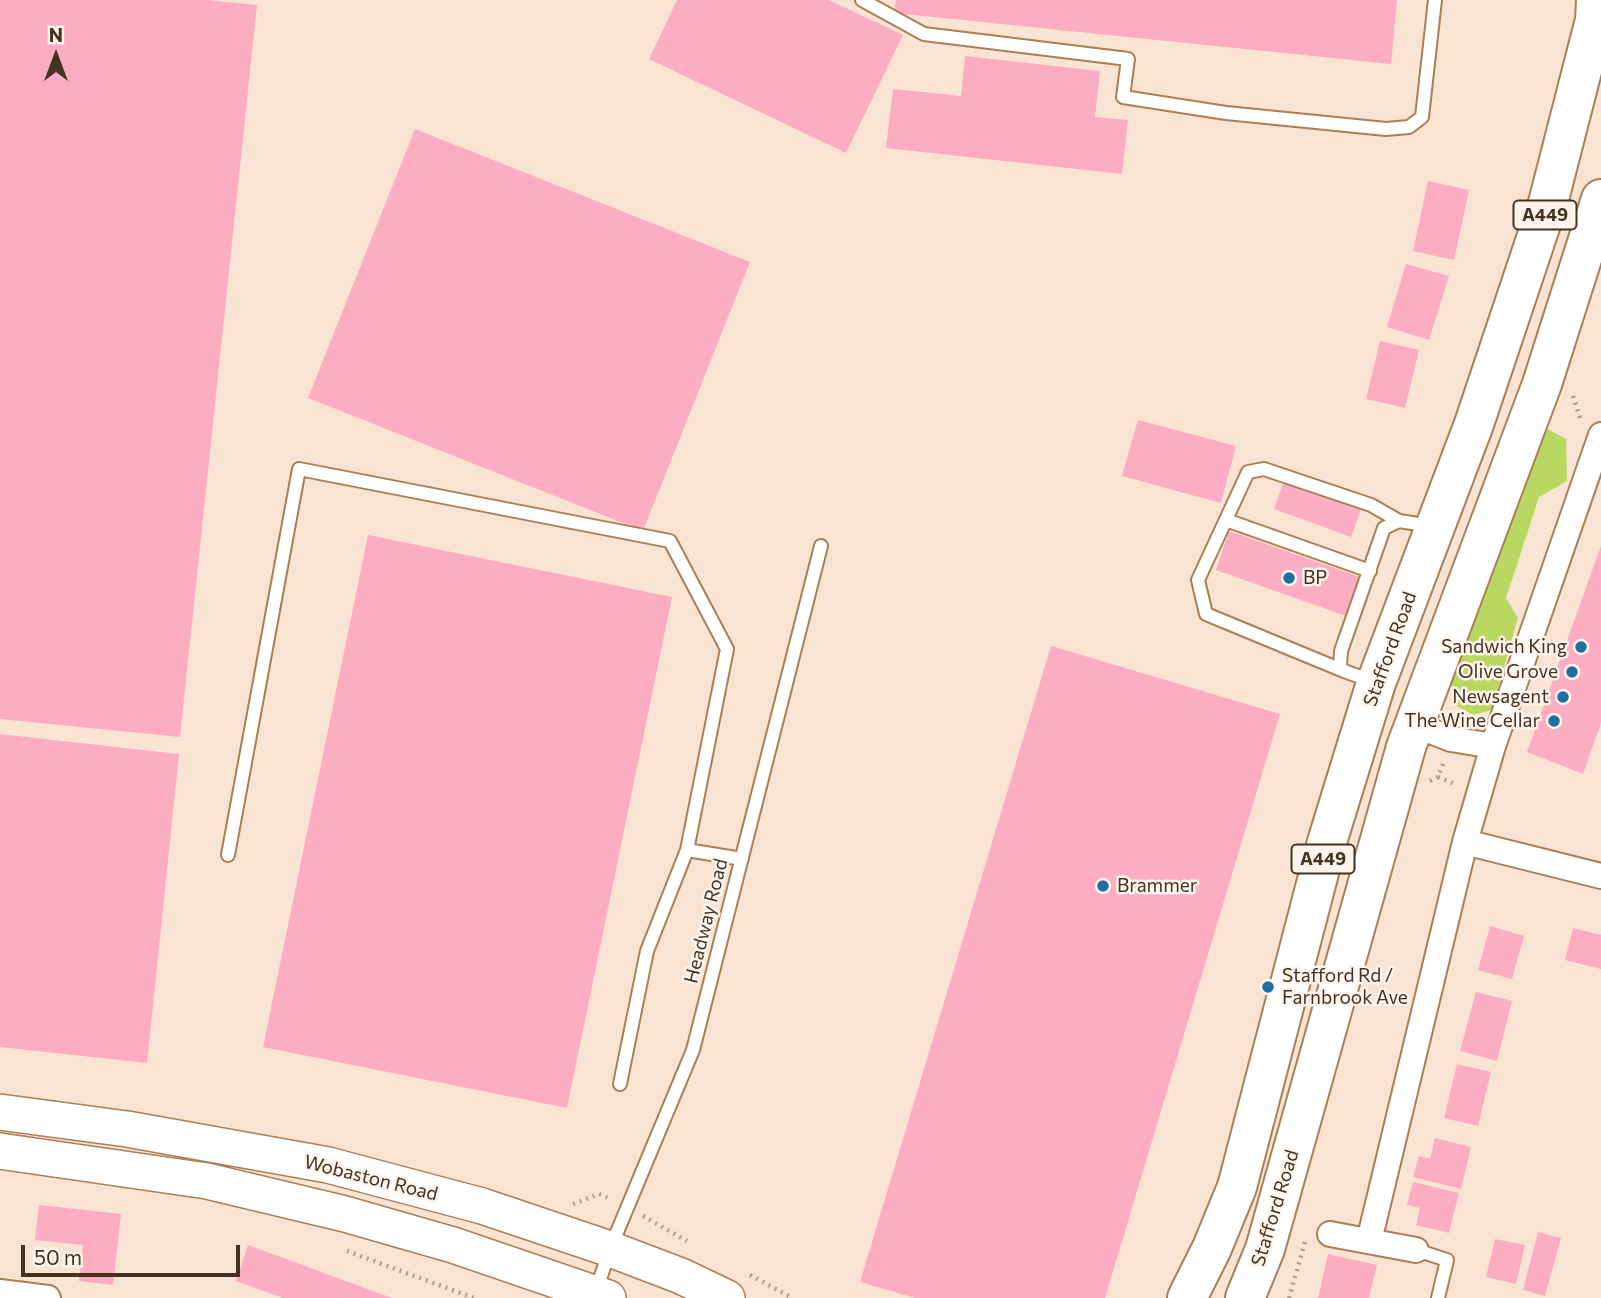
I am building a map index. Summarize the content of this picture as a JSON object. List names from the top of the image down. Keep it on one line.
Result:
{"streets":{"highway":["A449","Stafford Road"],"street":["Wobaston Road"],"lane":["Headway Road"]},"crossings":[["Headway Road","Wobaston Road"]],"places":["BP","Sandwich King","Olive Grove","Newsagent","The Wine Cellar","Brammer","Stafford Rd / Farnbrook Ave"],"scale_bar":"50 m","north":"top"}
